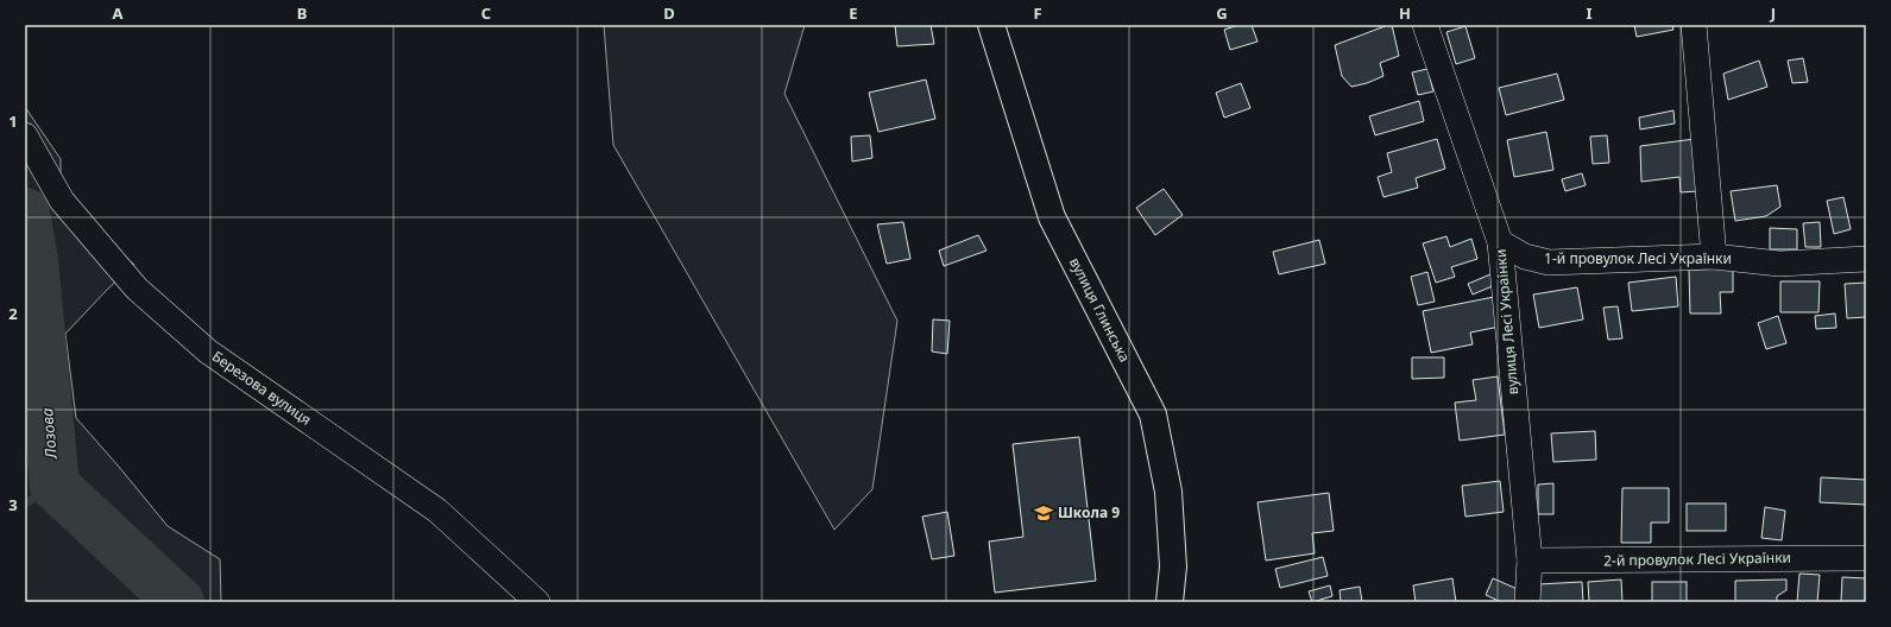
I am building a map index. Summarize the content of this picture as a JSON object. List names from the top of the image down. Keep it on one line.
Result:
{"streets":{"main road":["вулиця Глинська"],"street":["1-й провулок Лесі Українки","вулиця Лесі Українки","Березова вулиця","2-й провулок Лесі Українки"]},"crossings":[["1-й провулок Лесі Українки","вулиця Лесі Українки"],["вулиця Лесі Українки","2-й провулок Лесі Українки"]],"water":["Лозова"],"places":{"school or university":["Школа 9"]},"grid":{"columns":["A","B","C","D","E","F","G","H","I","J"],"rows":["1","2","3"]}}
